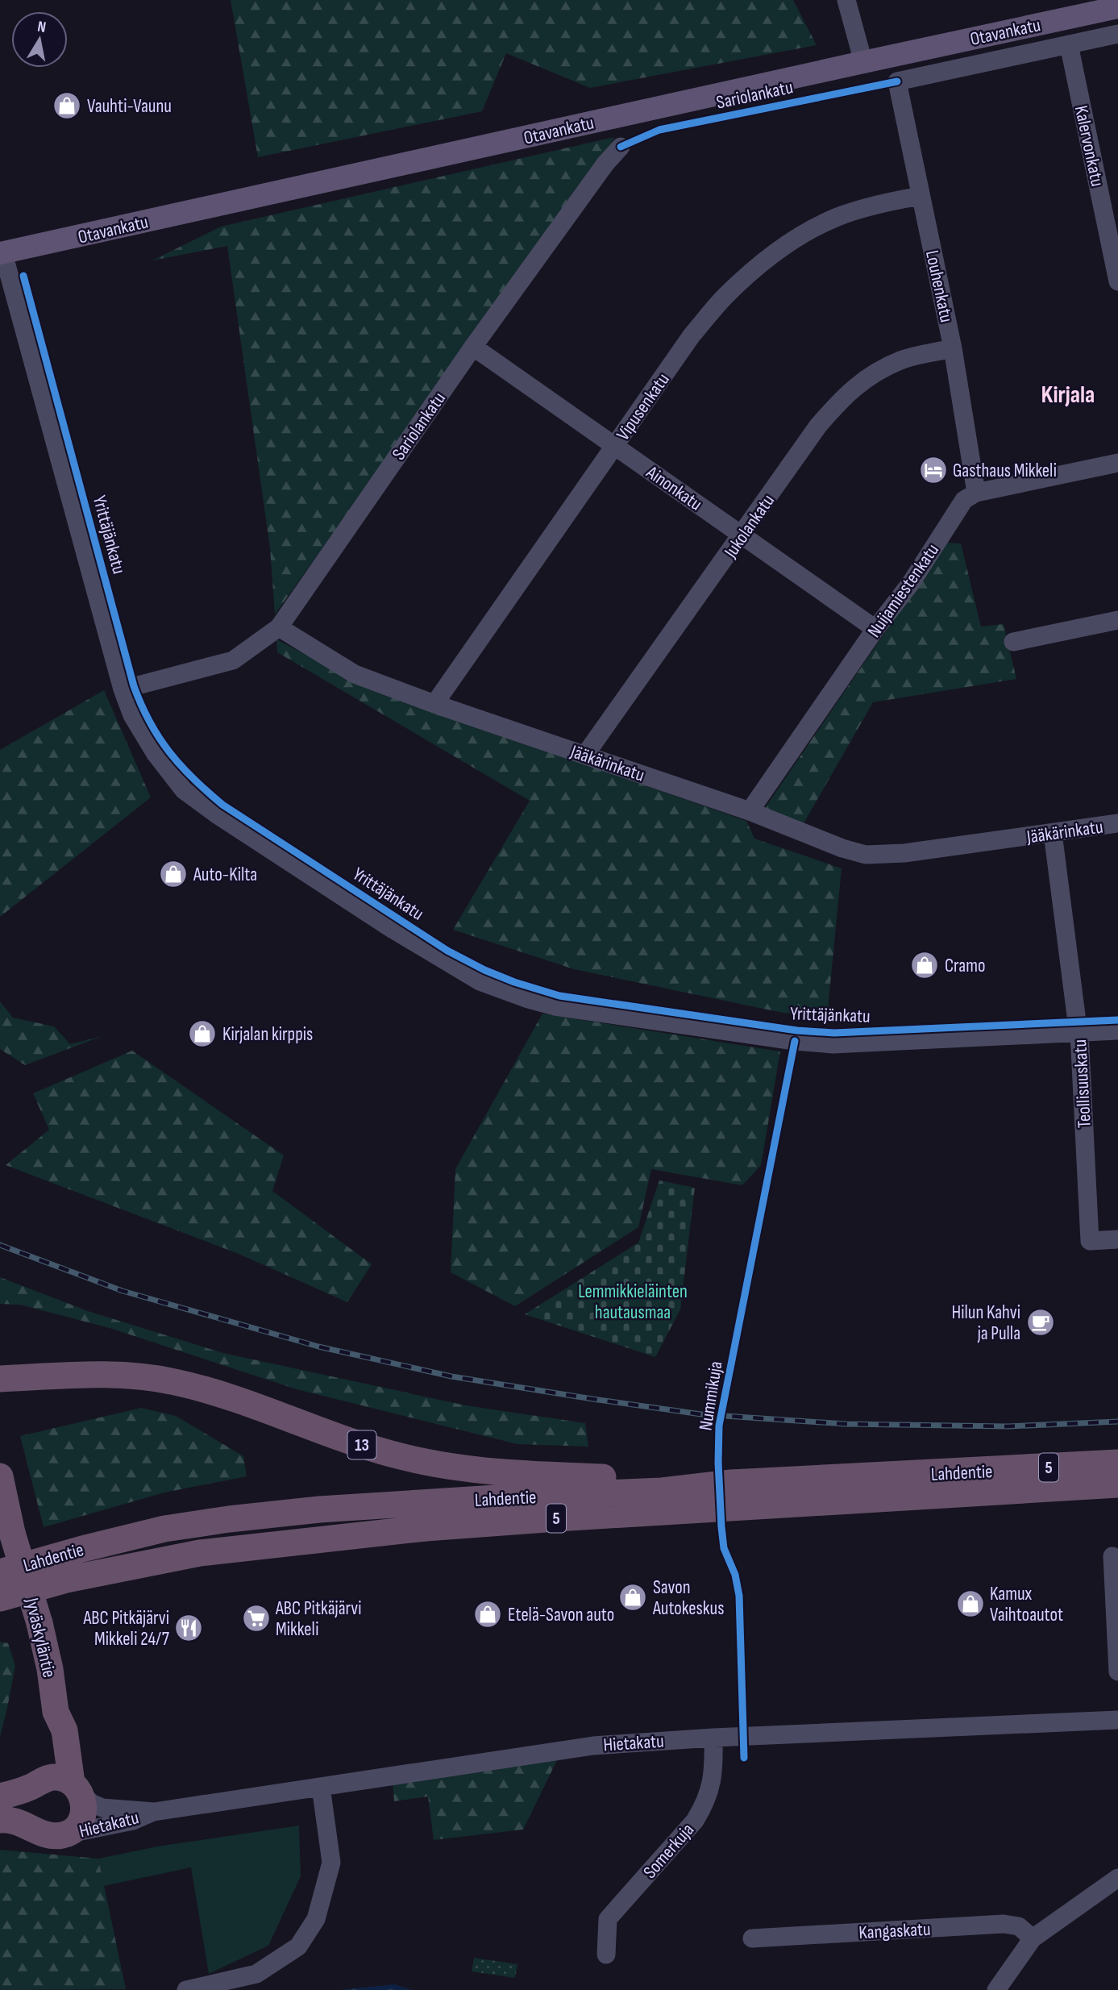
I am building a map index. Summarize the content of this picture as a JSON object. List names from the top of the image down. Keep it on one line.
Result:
{"streets":{"highway":["13","5","Lahdentie","Jyväskyläntie"],"main road":["Otavankatu"],"street":["Sariolankatu","Kalervonkatu","Louhenkatu","Vipusenkatu","Ainonkatu","Jukolankatu","Yrittäjänkatu","Nuijamiestenkatu","Jääkärinkatu","Teollisuuskatu","Hietakatu","Somerkuja","Kangaskatu"],"cycle path":["Nummikuja"]},"crossings":[["Otavankatu","Yrittäjänkatu"],["Sariolankatu","Ainonkatu"],["Sariolankatu","Jääkärinkatu"],["Kalervonkatu","Louhenkatu"],["Louhenkatu","Vipusenkatu"],["Louhenkatu","Jukolankatu"],["Louhenkatu","Nuijamiestenkatu"],["Vipusenkatu","Ainonkatu"],["Vipusenkatu","Jääkärinkatu"],["Ainonkatu","Jukolankatu"],["Ainonkatu","Nuijamiestenkatu"],["Jukolankatu","Jääkärinkatu"],["Yrittäjänkatu","Teollisuuskatu"],["Nuijamiestenkatu","Jääkärinkatu"],["Jääkärinkatu","Teollisuuskatu"],["13","Lahdentie"],["Jyväskyläntie","Hietakatu"],["Hietakatu","Somerkuja"]],"districts":["Kirjala"],"parks":["Lemmikkieläinten hautausmaa"],"places":{"shop":["Vauhti-Vaunu","Auto-Kilta","Cramo","Kirjalan kirppis","Savon Autokeskus","Kamux Vaihtoautot","Etelä-Savon auto"],"hotel":["Gasthaus Mikkeli"],"cafe":["Hilun Kahvi ja Pulla"],"supermarket":["ABC Pitkäjärvi Mikkeli"],"restaurant":["ABC Pitkäjärvi Mikkeli 24/7"]},"north":"top"}
